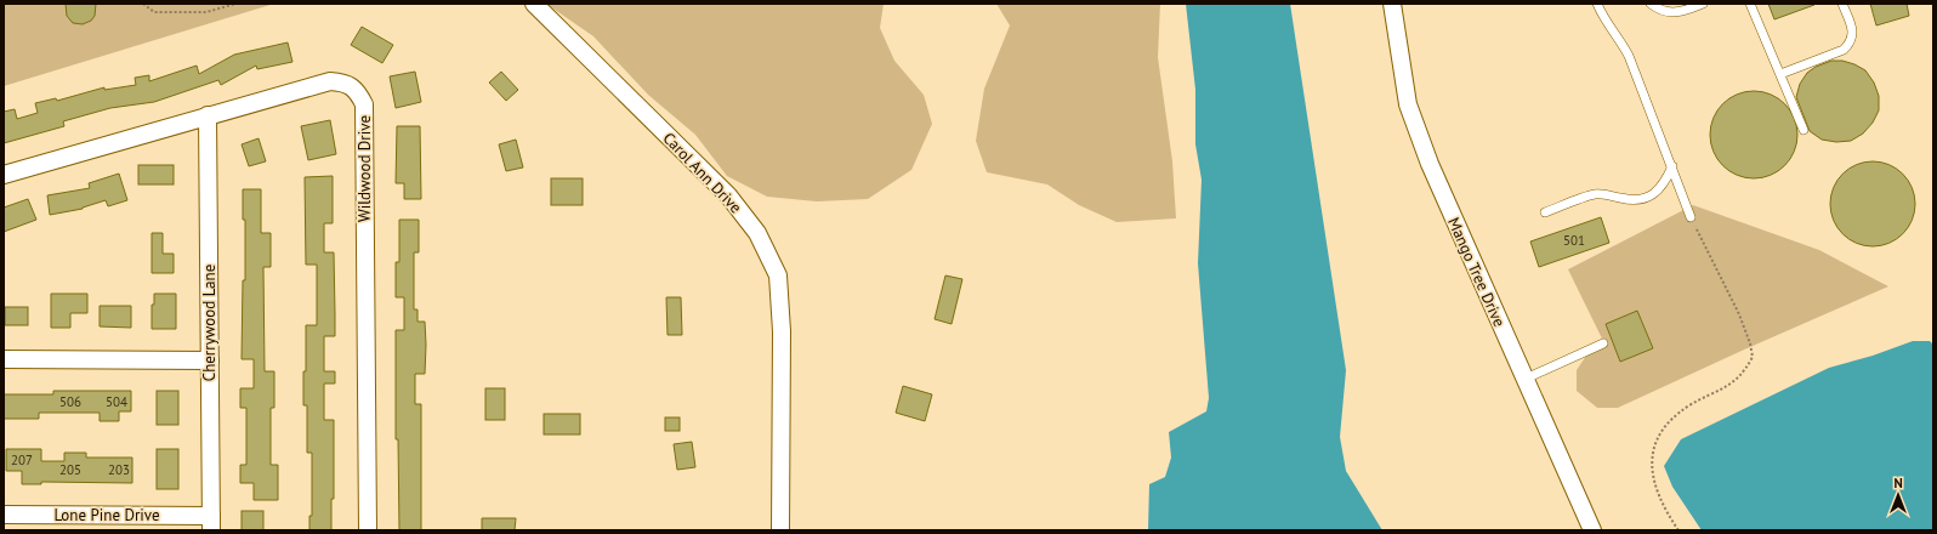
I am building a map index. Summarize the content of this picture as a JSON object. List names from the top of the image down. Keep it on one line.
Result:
{"streets":{"street":["Wildwood Drive","Carol Ann Drive","Mango Tree Drive","Cherrywood Lane","Lone Pine Drive"]},"crossings":[["Wildwood Drive","Cherrywood Lane"],["Cherrywood Lane","Lone Pine Drive"]],"house_numbers":["501","506","504","207","205","203"],"north":"top"}
